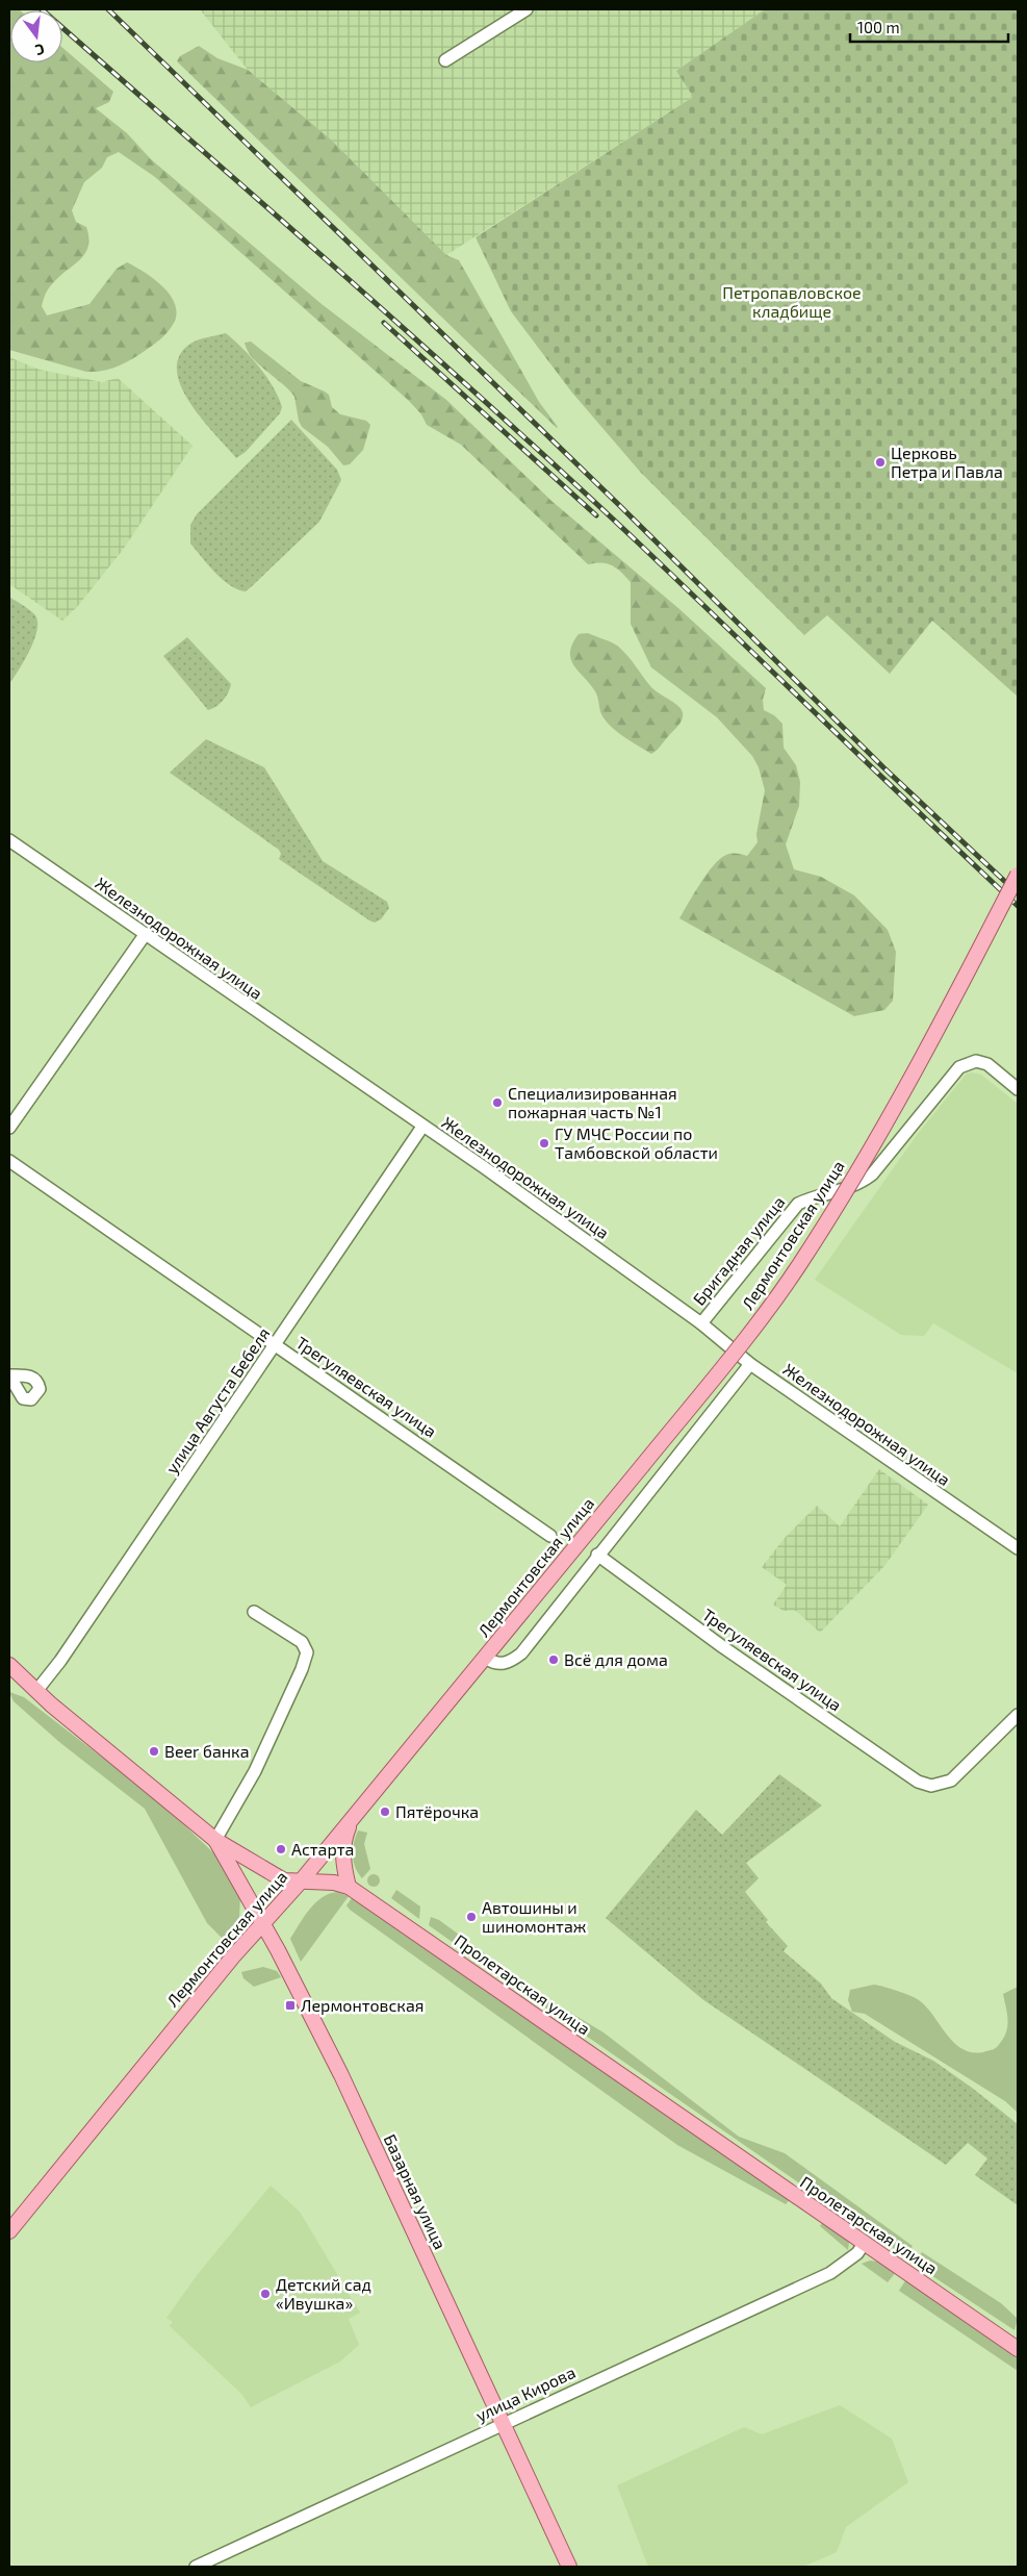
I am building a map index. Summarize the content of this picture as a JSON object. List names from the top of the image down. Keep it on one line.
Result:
{"streets":{"main road":["Лермонтовская улица","Пролетарская улица","Базарная улица"],"street":["Железнодорожная улица","Бригадная улица","Трегуляевская улица","улица Августа Бебеля","улица Кирова"]},"crossings":[["Железнодорожная улица","Бригадная улица"],["Железнодорожная улица","улица Августа Бебеля"],["Лермонтовская улица","Пролетарская улица"],["Лермонтовская улица","Базарная улица"],["Трегуляевская улица","улица Августа Бебеля"],["улица Августа Бебеля","Пролетарская улица"],["Пролетарская улица","Базарная улица"],["Пролетарская улица","улица Кирова"],["Базарная улица","улица Кирова"]],"parks":["Петропавловское кладбище"],"places":{"other":["Церковь Петра и Павла","Специализированная пожарная часть №1","ГУ МЧС России по Тамбовской области","Всё для дома","Beer банка","Пятёрочка","Астарта","Автошины и шиномонтаж","Детский сад «Ивушка»"],"transit":["Лермонтовская"]},"scale_bar":"100 m","north":"bottom"}
